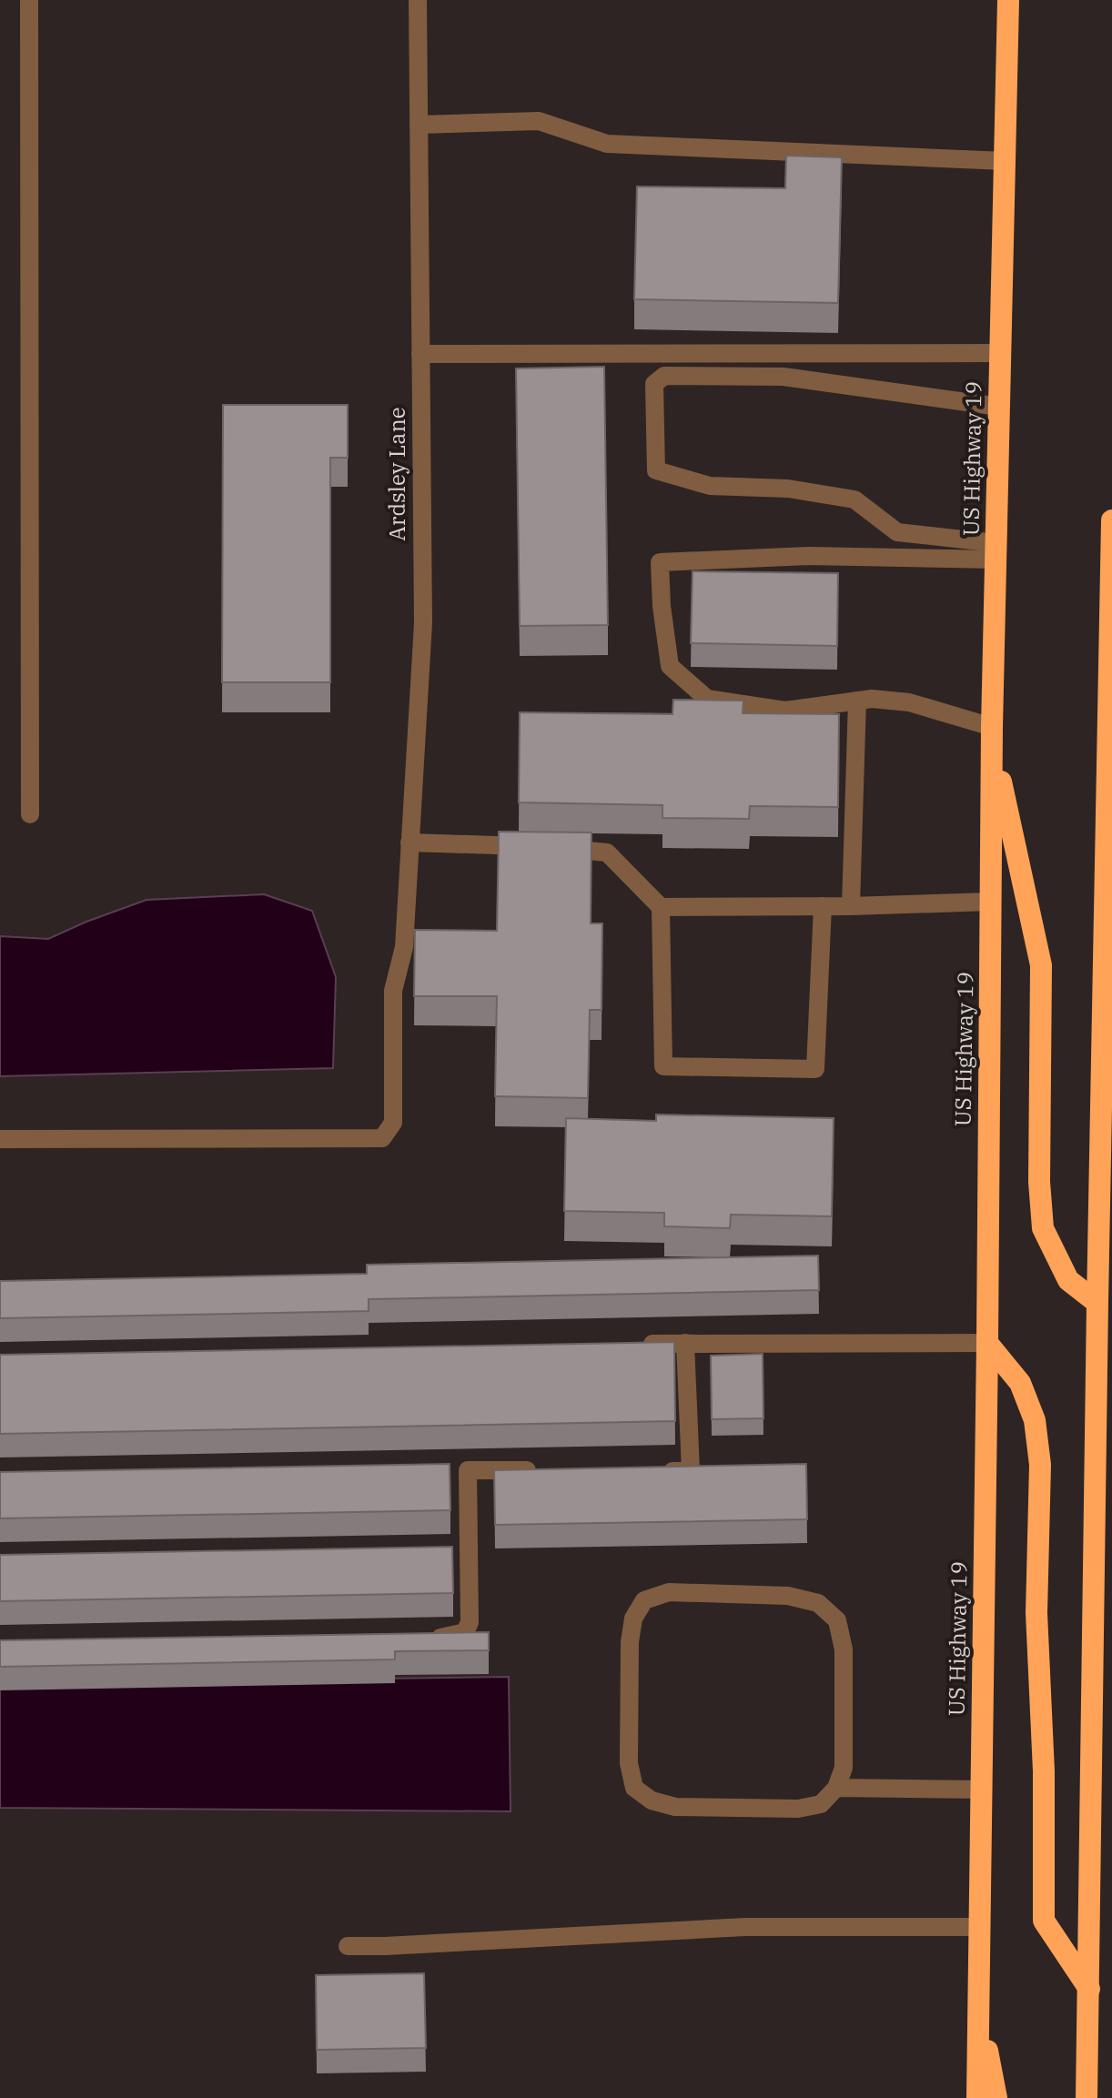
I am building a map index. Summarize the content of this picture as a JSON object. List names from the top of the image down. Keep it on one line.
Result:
{"streets":{"highway":["US Highway 19"],"street":["Ardsley Lane"]}}
